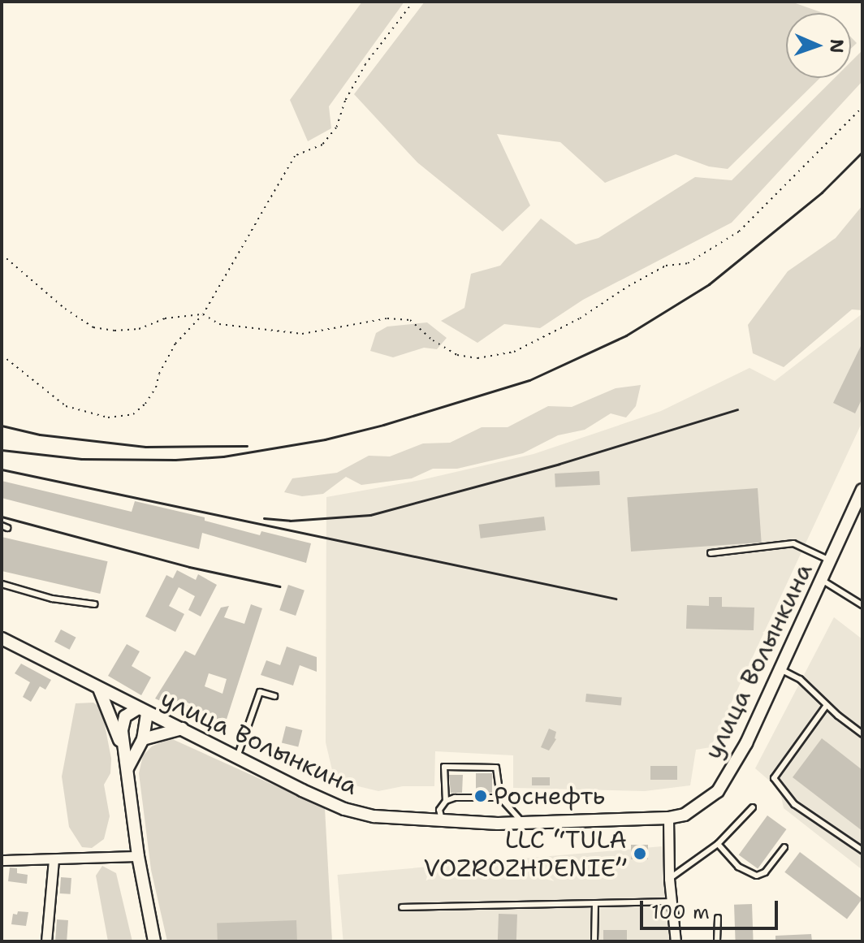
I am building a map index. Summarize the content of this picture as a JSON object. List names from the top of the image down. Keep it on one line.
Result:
{"streets":{"street":["улица Волынкина"]},"places":["Роснефть","LLC “TULA VOZROZHDENIE”"],"scale_bar":"100 m","north":"right"}
